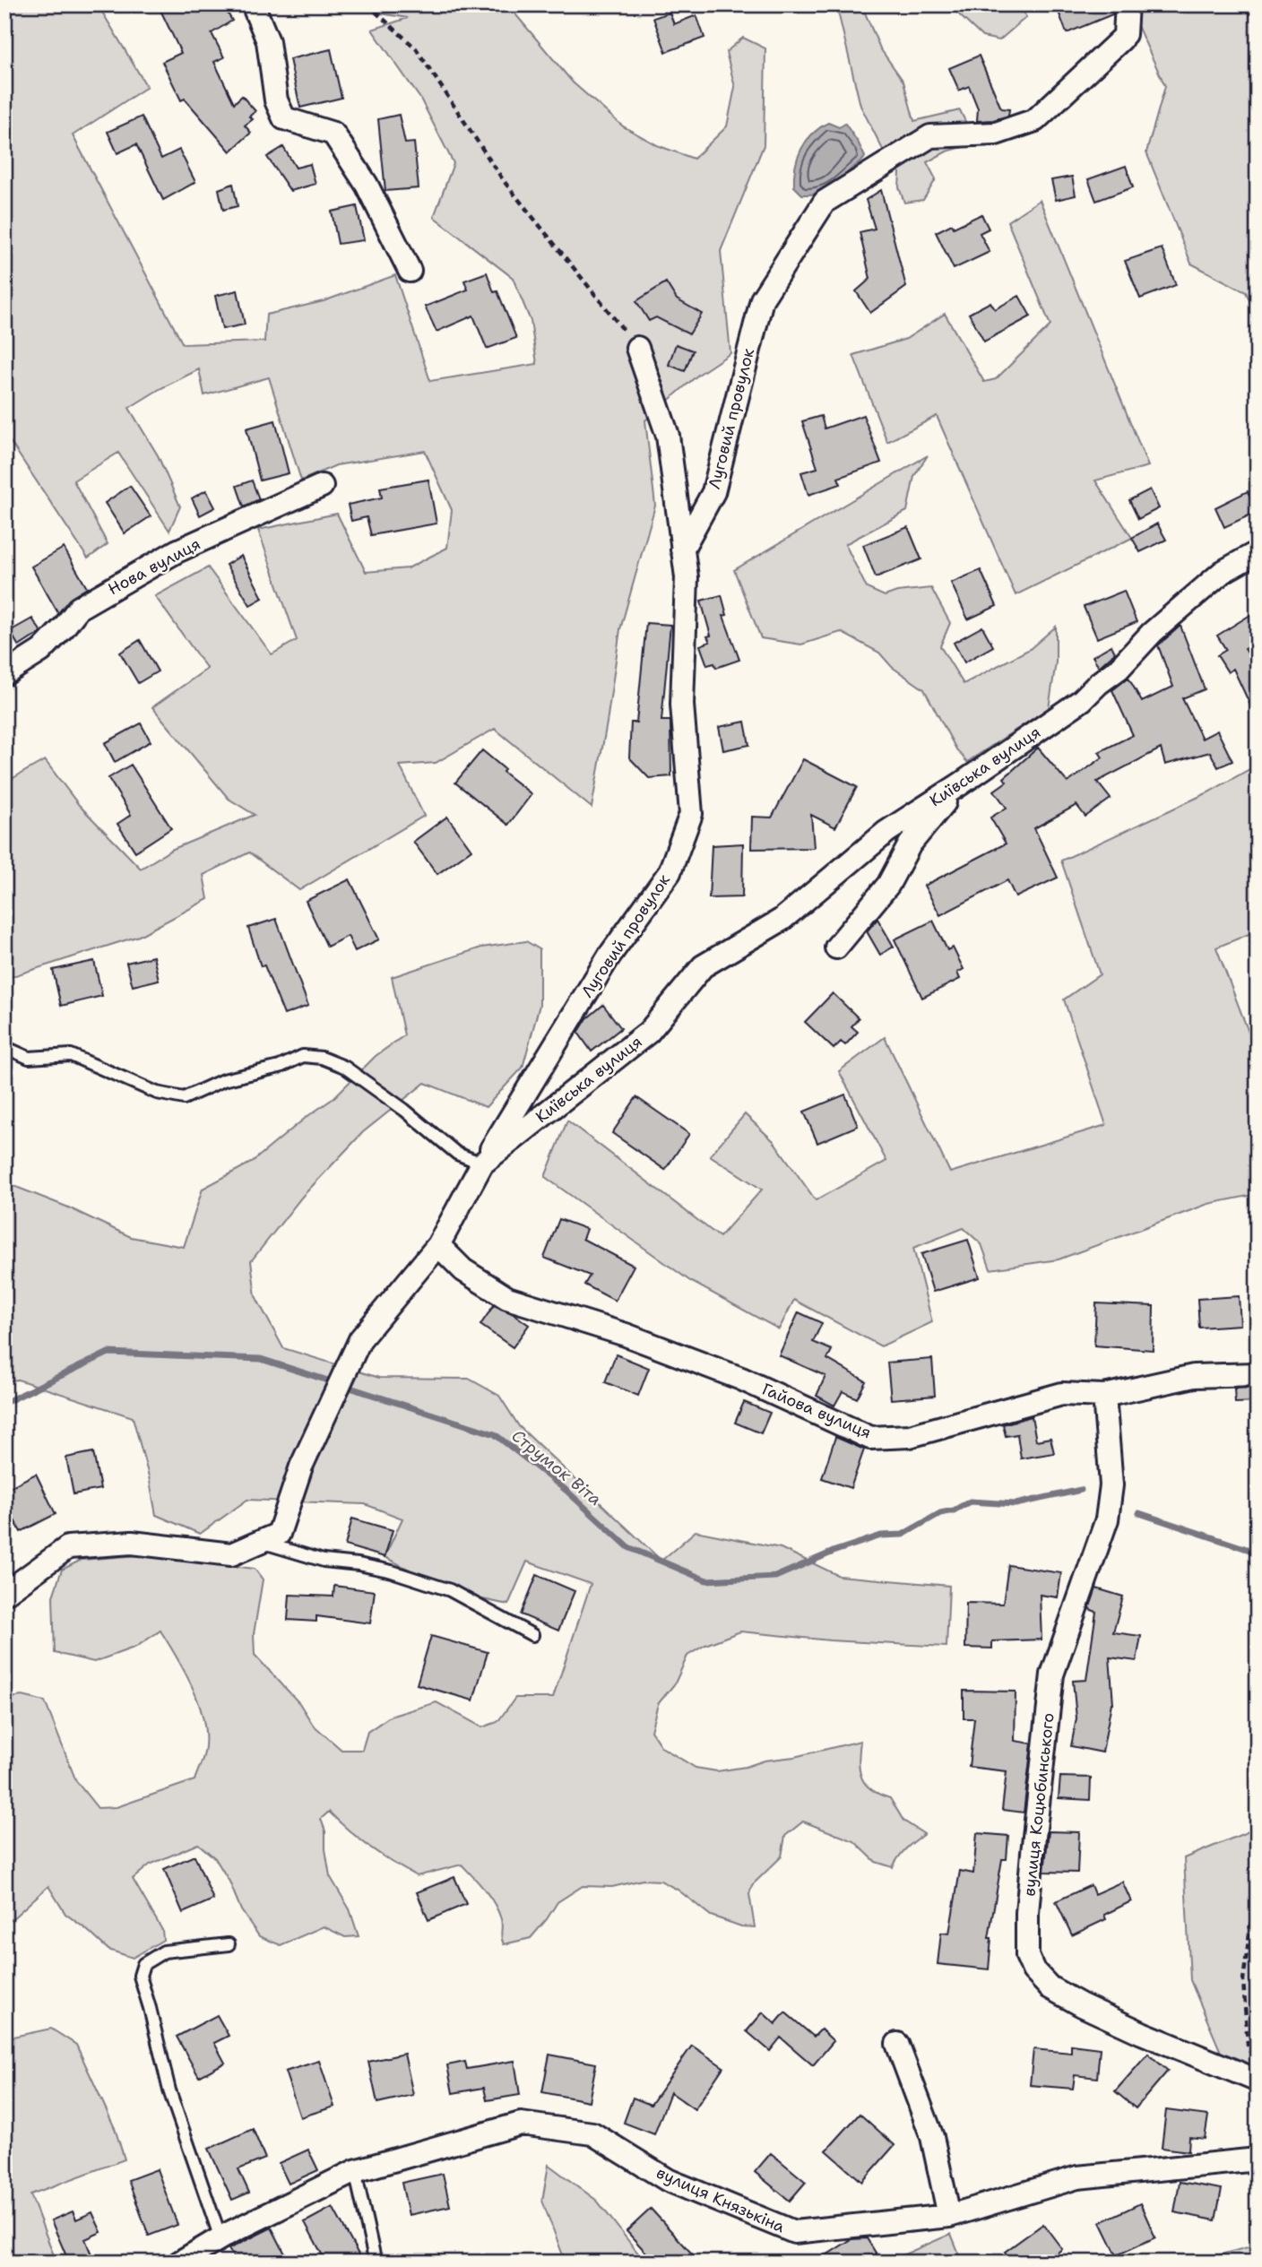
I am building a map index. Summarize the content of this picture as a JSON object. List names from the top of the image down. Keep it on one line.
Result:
{"streets":{"street":["Луговий провулок","Нова вулиця","Київська вулиця","Гайова вулиця","вулиця Коцюбинського","вулиця Князькіна"]},"crossings":[["Луговий провулок","Київська вулиця"],["Київська вулиця","Гайова вулиця"],["Гайова вулиця","вулиця Коцюбинського"]],"water":["Струмок Віта"]}
